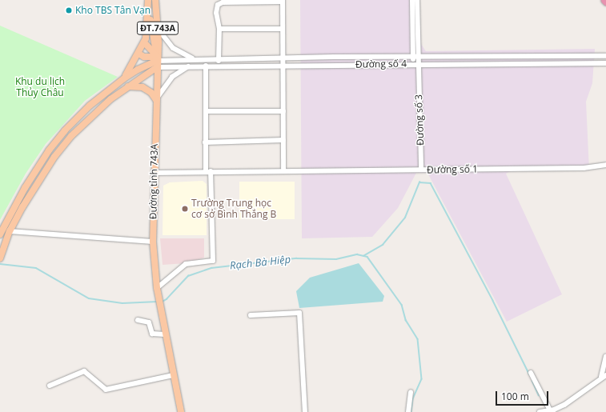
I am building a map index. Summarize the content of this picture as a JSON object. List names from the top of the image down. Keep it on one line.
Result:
{"streets":{"main road":["ĐT.743A","Đường tỉnh 743A"],"street":["Đường số 4","Đường số 3","Đường số 1"]},"crossings":[["ĐT.743A","Đường số 4"],["ĐT.743A","Đường tỉnh 743A"],["Đường số 4","Đường số 3"],["Đường số 4","Đường tỉnh 743A"],["Đường số 3","Đường số 1"],["Đường số 1","Đường tỉnh 743A"]],"water":["Rạch Bà Hiệp"],"parks":["Khu du lịch Thủy Châu"],"places":["Kho TBS Tân Vạn","Trường Trung học cơ sở Bình Thắng B"],"scale_bar":"100 m"}
